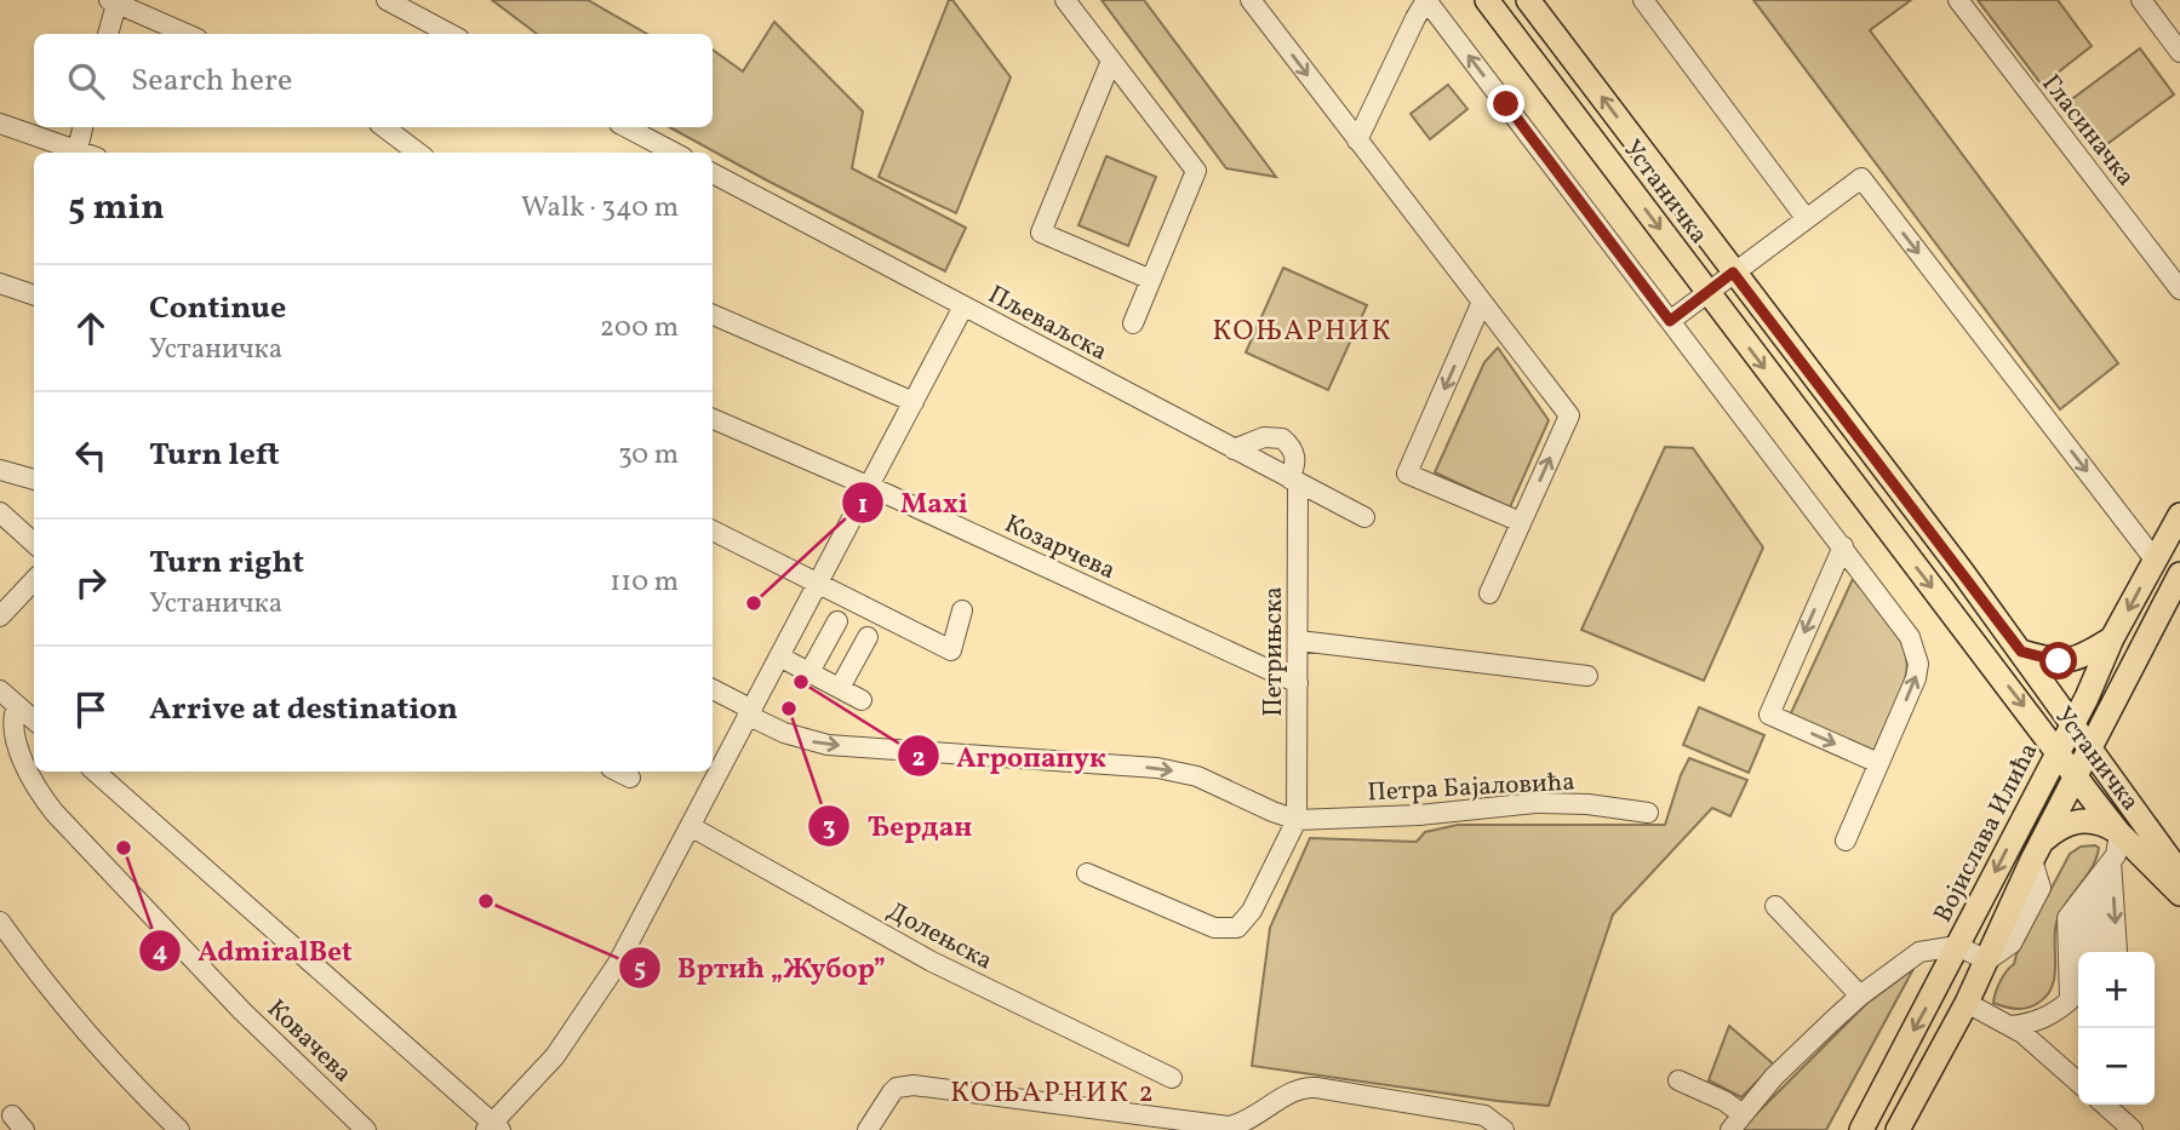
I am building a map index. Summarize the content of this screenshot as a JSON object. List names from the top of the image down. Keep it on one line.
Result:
{"streets":{"main road":["Устаничка","Војислава Илића"],"street":["Гласиначка","Пљеваљска","Козарчева","Петрињска","Петра Бајаловића","Долењска","Ковачева"]},"crossings":[["Устаничка","Војислава Илића"],["Пљеваљска","Петрињска"],["Козарчева","Петрињска"],["Петрињска","Петра Бајаловића"]],"districts":["КОЊАРНИК","КОЊАРНИК 2"],"places":["Maxi","Агропапук","Ђердан","AdmiralBet","Вртић „Жубор”"],"page":{"search":"Search here","heading":["5 min","Walk · 340 m"],"list":[["Continue","Устаничка","200 m"],["Turn left","30 m"],["Turn right","Устаничка","110 m"],"Arrive at destination"],"map_buttons":["+","−"]}}
